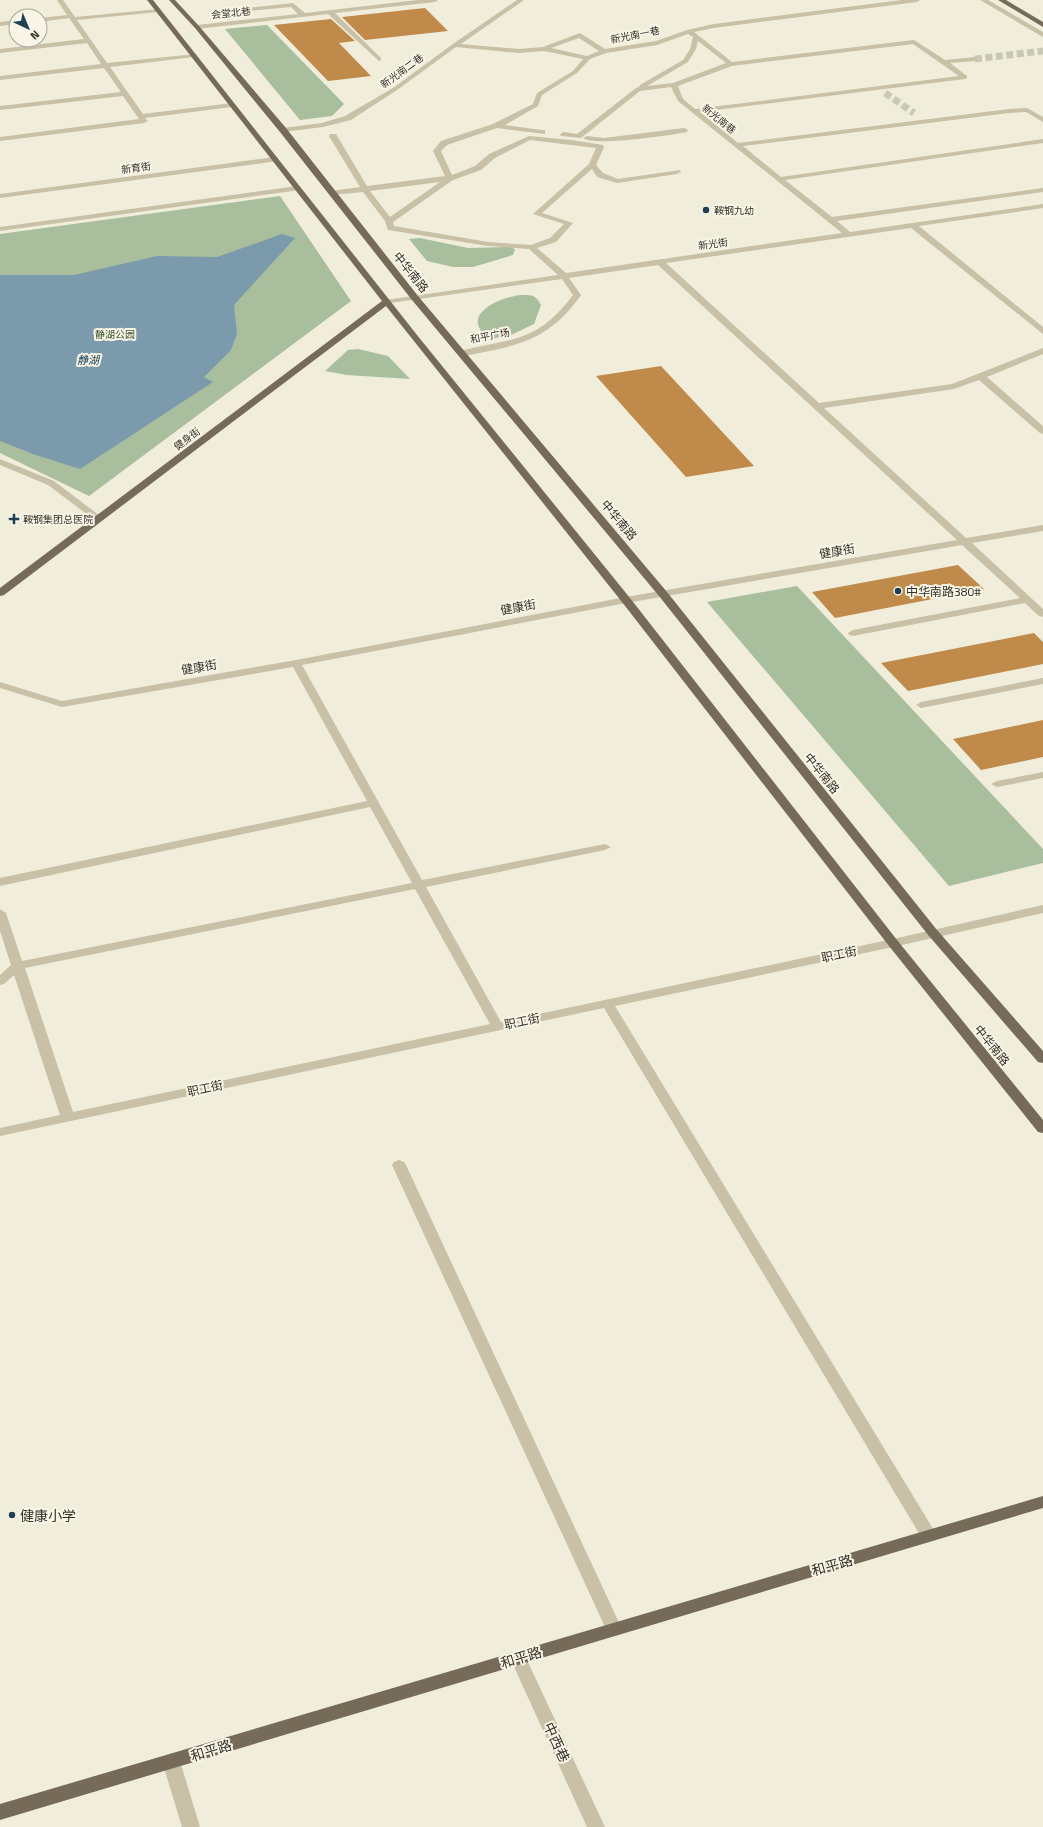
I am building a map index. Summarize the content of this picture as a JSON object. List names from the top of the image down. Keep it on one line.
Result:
{"streets":{"main road":["中华南路","健身街","和平路"],"street":["会堂北巷","新光南一巷","新光南二巷","新光南巷","新育街","新光街","和平广场","健康街","职工街","中西巷"]},"crossings":[["会堂北巷","中华南路"],["新光南二巷","中华南路"],["新光南巷","新光街"],["新育街","中华南路"],["新光街","中华南路"],["新光街","和平广场"],["新光街","健身街"],["中华南路","和平广场"],["中华南路","健身街"],["中华南路","健康街"],["中华南路","职工街"],["和平路","中西巷"]],"water":["静湖"],"parks":["静湖公园"],"places":{"other":["鞍钢九幼","中华南路380#","健康小学"],"health":["鞍钢集团总医院"]},"north":"bottom right"}
